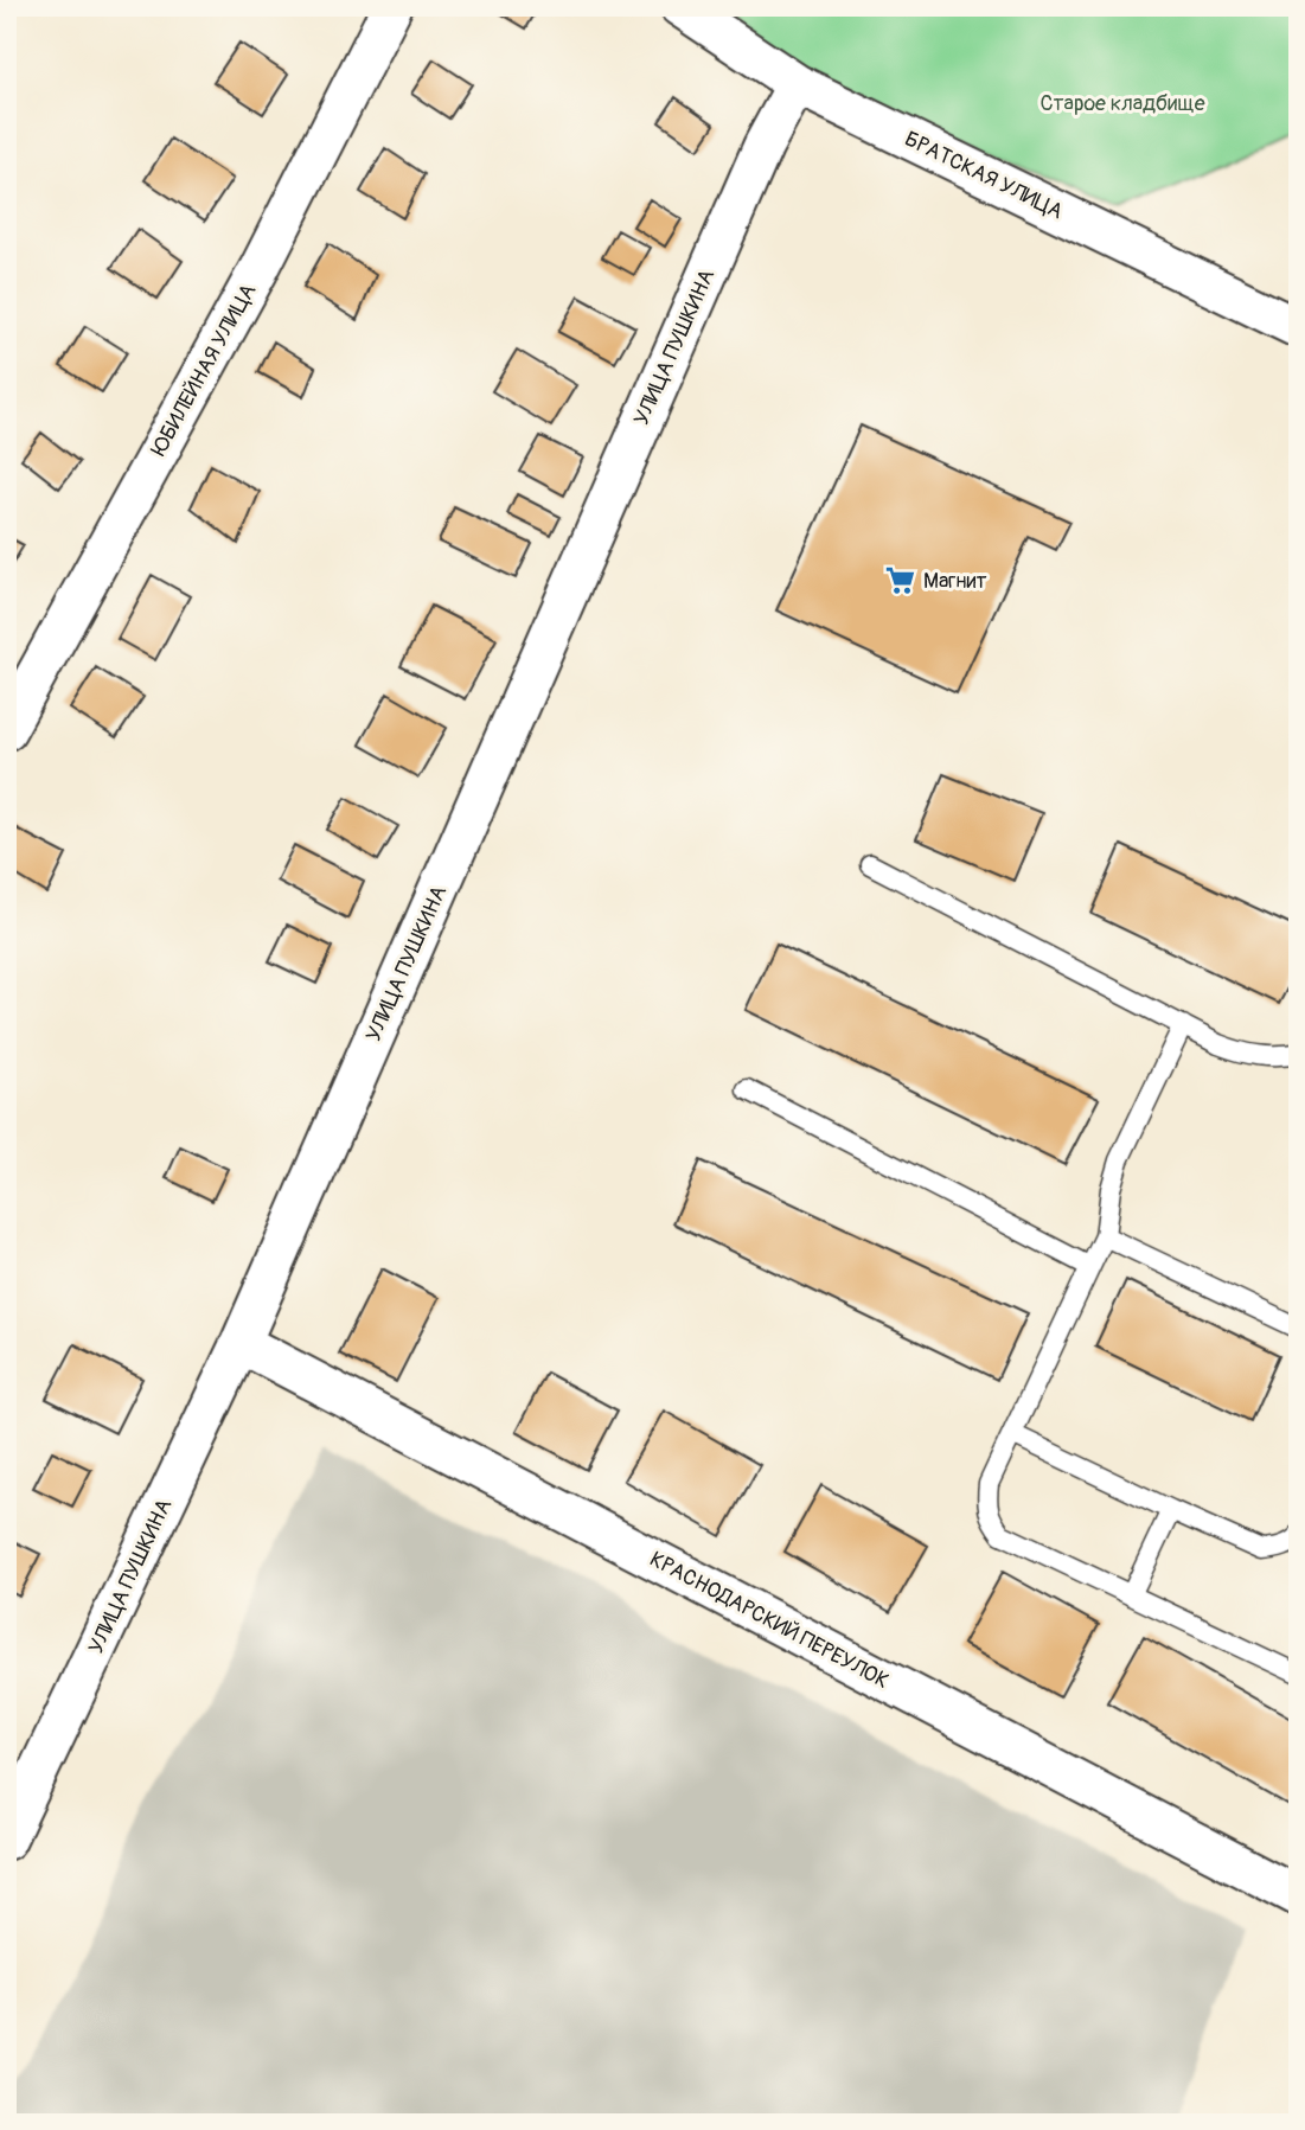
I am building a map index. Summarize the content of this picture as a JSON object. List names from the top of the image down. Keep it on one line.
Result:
{"streets":{"street":["БРАТСКАЯ УЛИЦА","УЛИЦА ПУШКИНА","ЮБИЛЕЙНАЯ УЛИЦА","КРАСНОДАРСКИЙ ПЕРЕУЛОК"]},"crossings":[["БРАТСКАЯ УЛИЦА","УЛИЦА ПУШКИНА"],["УЛИЦА ПУШКИНА","КРАСНОДАРСКИЙ ПЕРЕУЛОК"]],"parks":["Старое кладбище"],"places":{"supermarket":["Магнит"]}}
